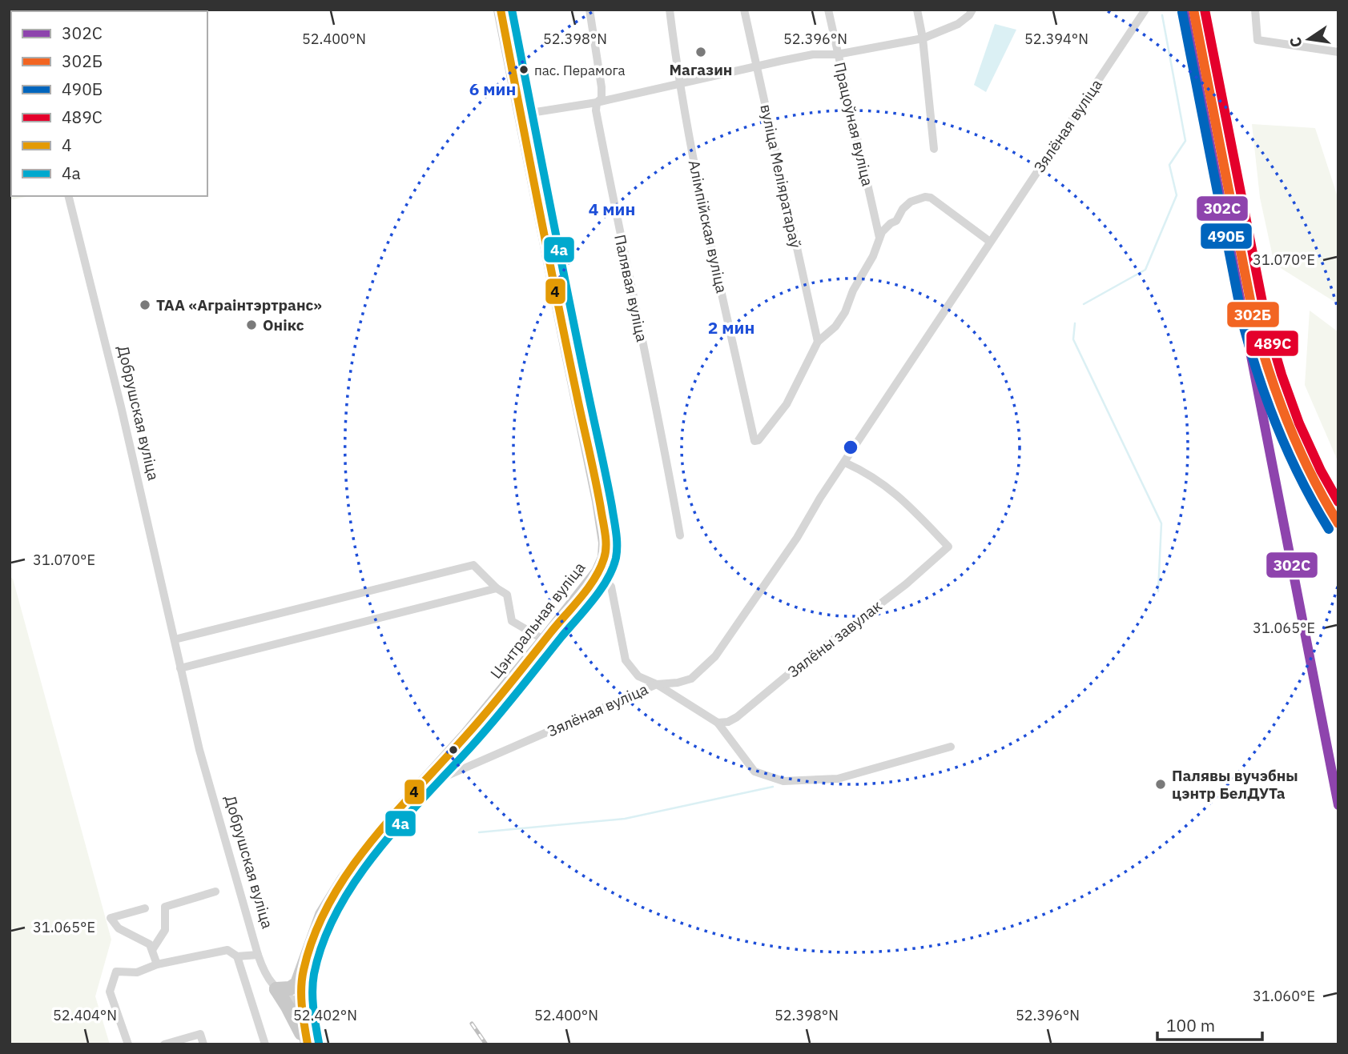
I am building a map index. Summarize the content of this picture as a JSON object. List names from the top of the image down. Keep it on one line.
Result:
{"streets":{"main road":["Цэнтральная вуліца"],"street":["Працоўная вуліца","Зялёная вуліца","вуліца Меліяратараў","Алімпійская вуліца","Палявая вуліца","Добрушская вуліца","Зялёны завулак"]},"crossings":[["Зялёная вуліца","Цэнтральная вуліца"],["Зялёная вуліца","Зялёны завулак"],["вуліца Меліяратараў","Алімпійская вуліца"],["Добрушская вуліца","Цэнтральная вуліца"]],"places":["Магазин","пас. Перамога","ТАА «Аграінтэртранс»","Онікс","Палявы вучэбны цэнтр БелДУТа"],"lines":["transit line 302С","transit line 302Б","transit line 489С","transit line 4","transit line 4а","transit line 490Б"],"legend":["302С","302Б","490Б","489С","4","4а"],"scale_bar":"100 m","north":"left","coordinates":["52.400°N","52.398°N","52.396°N","52.394°N","31.070°E","31.065°E","31.060°E","52.404°N","52.402°N"],"rings":["6 мин","4 мин","2 мин"]}
